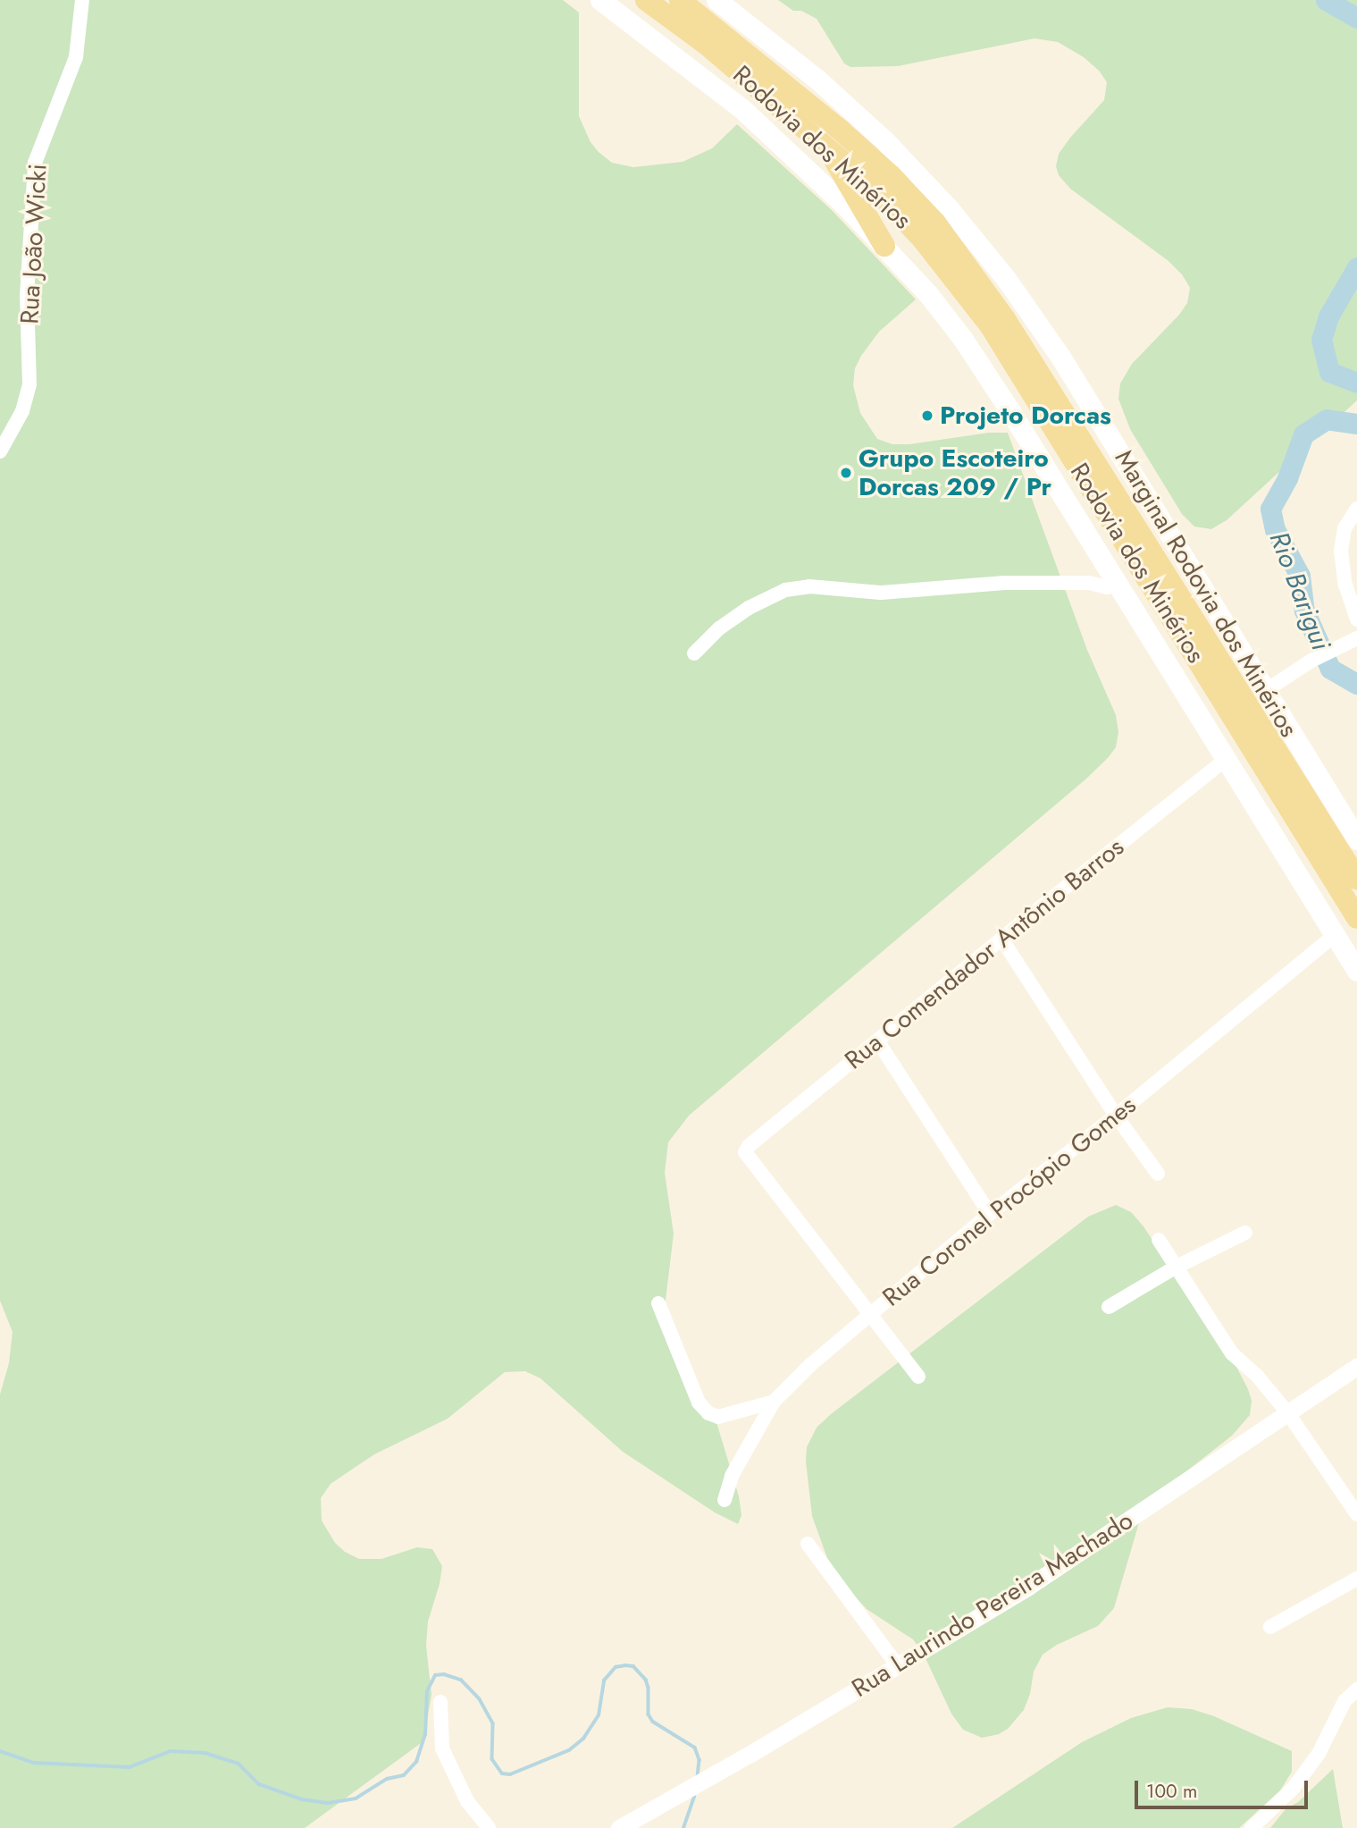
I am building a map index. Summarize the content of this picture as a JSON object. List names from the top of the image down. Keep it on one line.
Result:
{"streets":{"main road":["Rodovia dos Minérios","Marginal Rodovia dos Minérios"],"street":["Rua João Wicki","Rua Comendador Antônio Barros","Rua Coronel Procópio Gomes","Rua Laurindo Pereira Machado"]},"crossings":[["Rua Comendador Antônio Barros","Rua Coronel Procópio Gomes"]],"water":["Rio Barigui"],"places":["Projeto Dorcas","Grupo Escoteiro Dorcas 209 / Pr"],"scale_bar":"100 m"}
